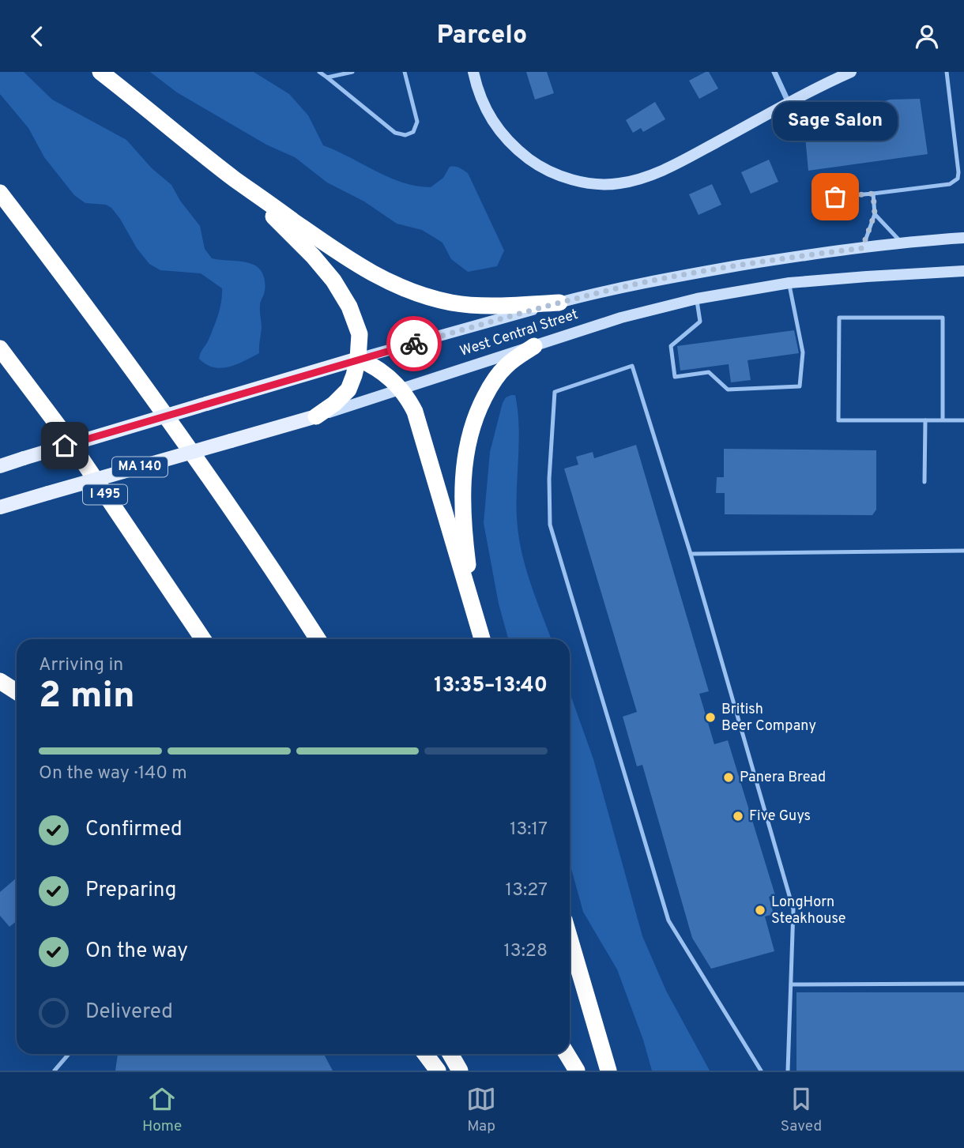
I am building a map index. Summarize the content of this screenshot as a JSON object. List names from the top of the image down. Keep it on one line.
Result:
{"streets":{"highway":["I 495"],"main road":["West Central Street","MA 140"]},"places":["Sage Salon","British Beer Company","Panera Bread","Five Guys","LongHorn Steakhouse"],"page":{"header":"Parcelo","bubble":"Sage Salon","heading":["2 min","Arriving in","13:35–13:40"],"bar":"On the way · 140 m","list":[["Confirmed","13:17"],["Preparing","13:27"],["On the way","13:28"],"Delivered"],"tabs":["Home","Map","Saved"]}}
